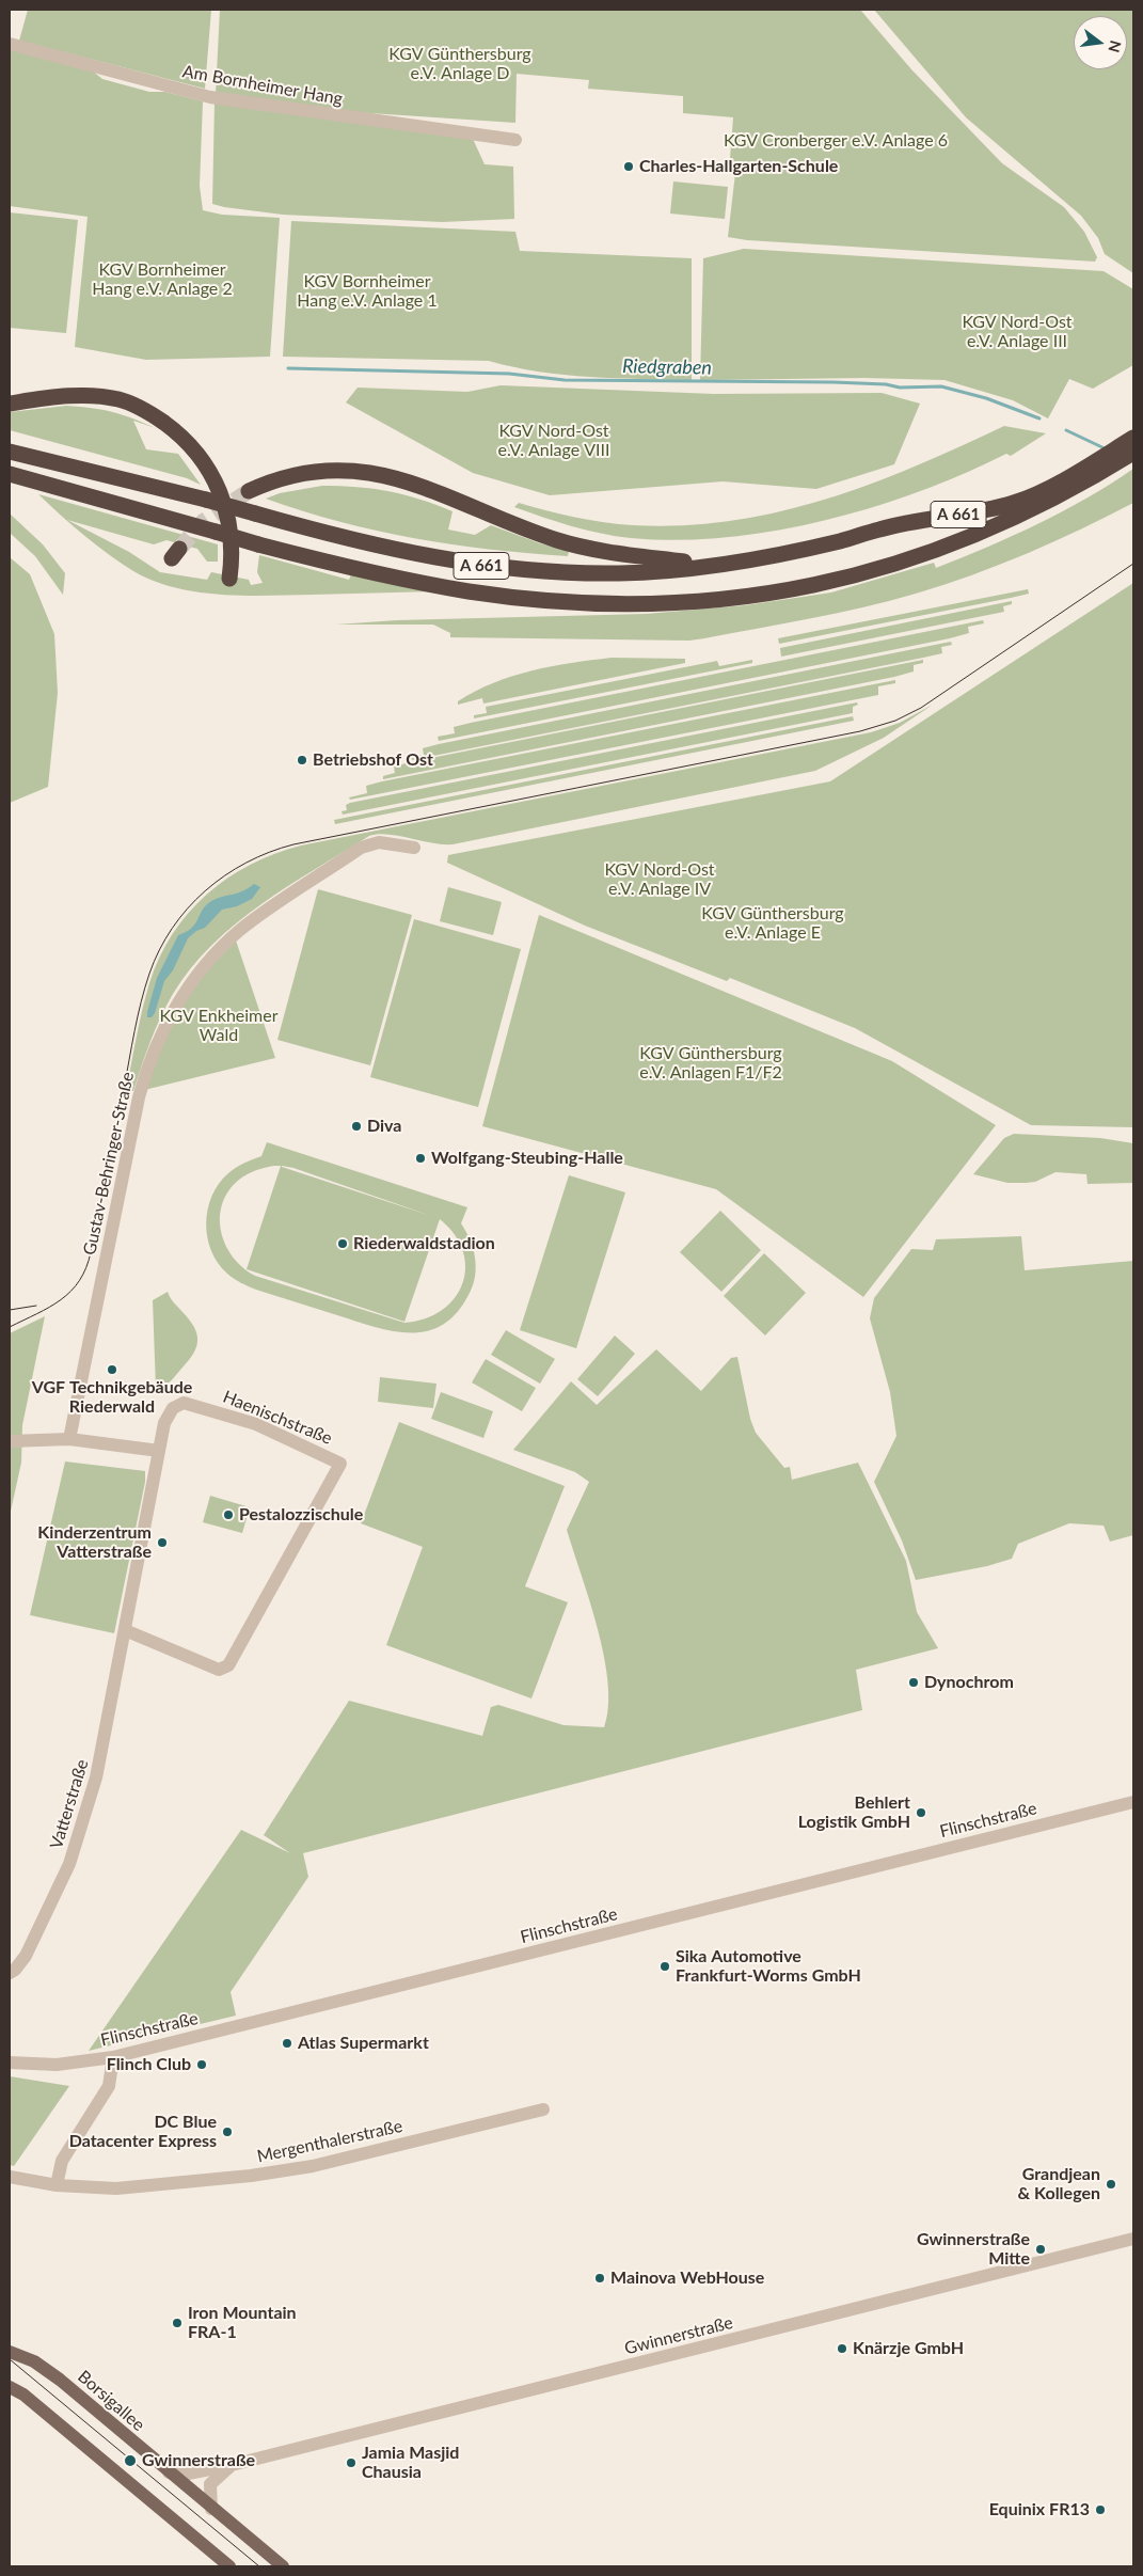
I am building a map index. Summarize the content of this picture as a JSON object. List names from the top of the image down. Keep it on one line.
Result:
{"streets":{"highway":["A 661"],"main road":["Borsigallee"],"street":["Am Bornheimer Hang","Gustav-Behringer-Straße","Haenischstraße","Vatterstraße","Flinschstraße","Mergenthalerstraße","Gwinnerstraße"]},"crossings":[["Haenischstraße","Vatterstraße"],["Gwinnerstraße","Borsigallee"]],"water":["Riedgraben"],"parks":["KGV Günthersburg e.V. Anlage D","KGV Cronberger e.V. Anlage 6","KGV Bornheimer Hang e.V. Anlage 2","KGV Bornheimer Hang e.V. Anlage 1","KGV Nord-Ost e.V. Anlage III","KGV Nord-Ost e.V. Anlage VIII","KGV Nord-Ost e.V. Anlage IV","KGV Günthersburg e.V. Anlage E","KGV Enkheimer Wald","KGV Günthersburg e.V. Anlagen F1/F2"],"places":["Charles-Hallgarten-Schule","Betriebshof Ost","Diva","Wolfgang-Steubing-Halle","Riederwaldstadion","VGF Technikgebäude Riederwald","Pestalozzischule","Kinderzentrum Vatterstraße","Dynochrom","Behlert Logistik GmbH","Sika Automotive Frankfurt-Worms GmbH","Atlas Supermarkt","Flinch Club","DC Blue Datacenter Express","Grandjean & Kollegen","Gwinnerstraße Mitte","Mainova WebHouse","Iron Mountain FRA-1","Knärzje GmbH","Gwinnerstraße","Jamia Masjid Chausia","Equinix FR13"],"north":"right"}
